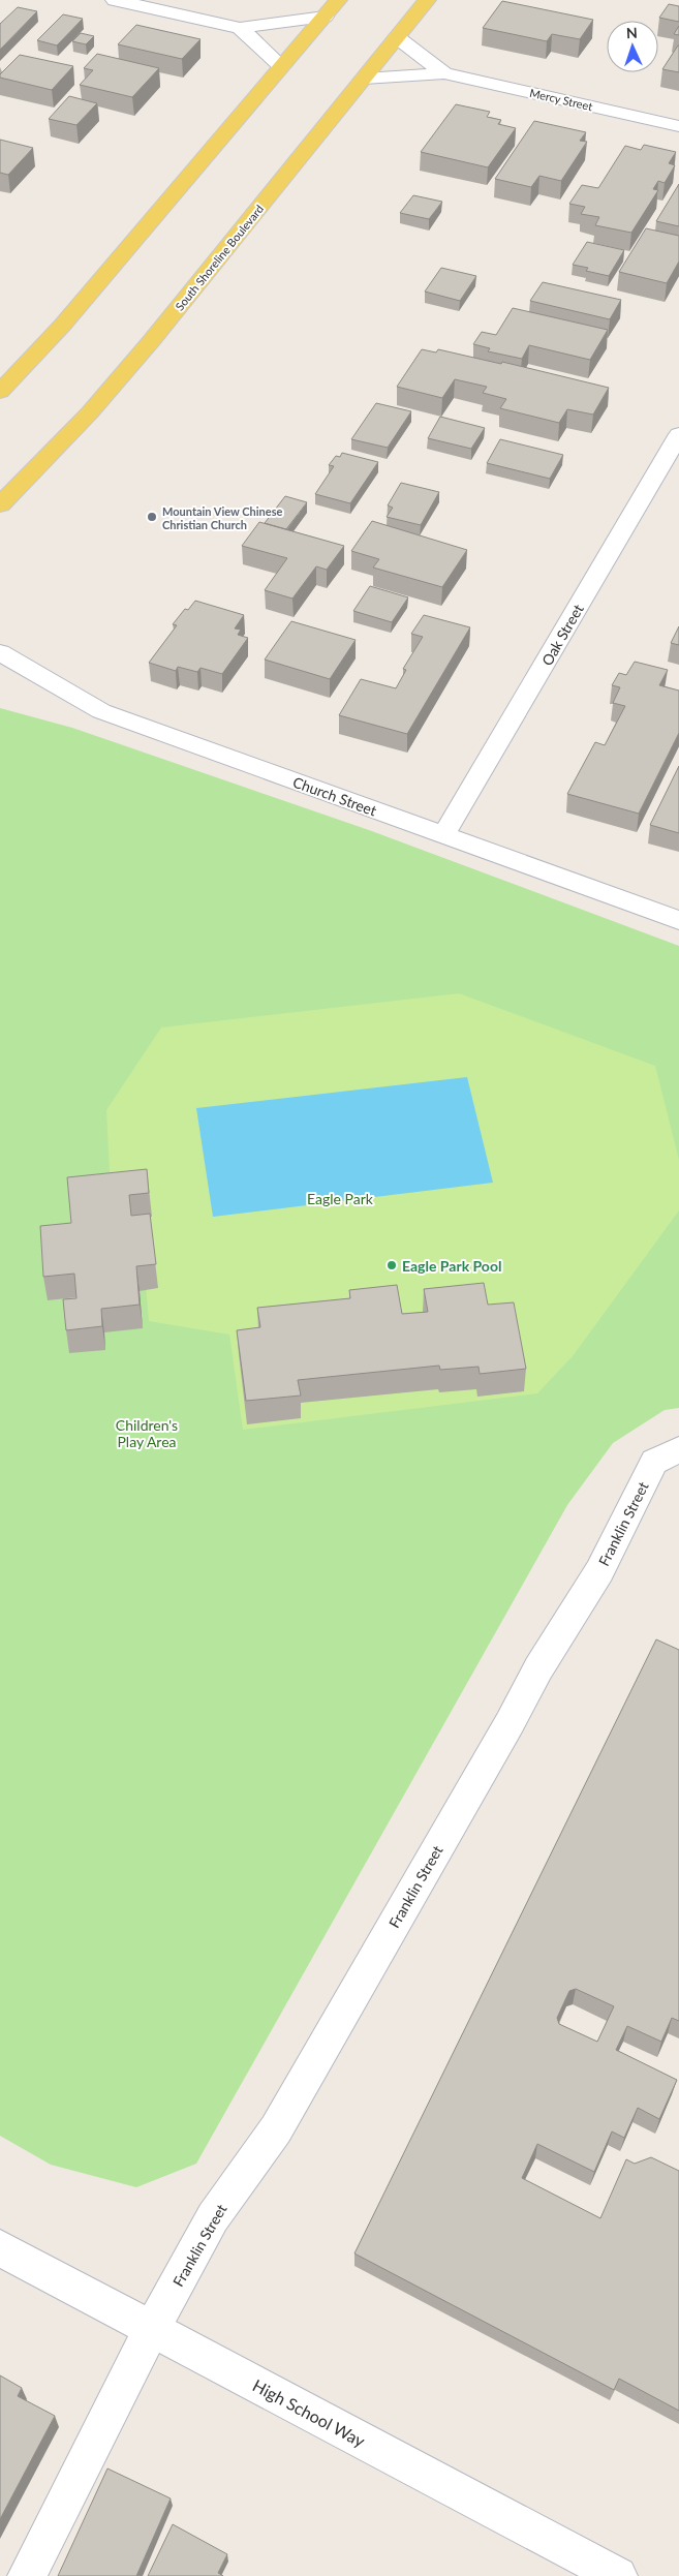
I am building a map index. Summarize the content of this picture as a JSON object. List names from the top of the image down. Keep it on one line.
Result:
{"streets":{"main road":["South Shoreline Boulevard"],"street":["Mercy Street","Oak Street","Church Street","Franklin Street","High School Way"]},"crossings":[["Mercy Street","South Shoreline Boulevard"],["Oak Street","Church Street"],["Franklin Street","High School Way"]],"parks":["Eagle Park","Children's Play Area"],"places":["Mountain View Chinese Christian Church","Eagle Park Pool"],"north":"top"}
